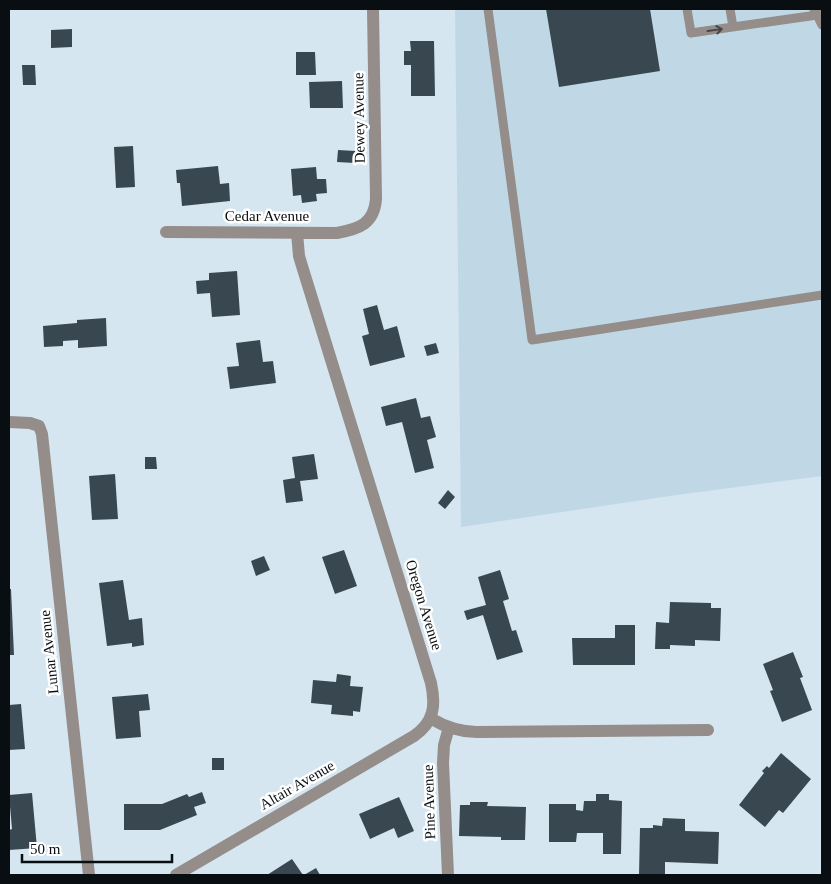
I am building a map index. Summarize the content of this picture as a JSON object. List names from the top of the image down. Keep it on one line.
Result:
{"streets":{"street":["Dewey Avenue","Cedar Avenue","Oregon Avenue","Lunar Avenue","Altair Avenue","Pine Avenue"]},"crossings":[["Dewey Avenue","Cedar Avenue"],["Cedar Avenue","Oregon Avenue"],["Oregon Avenue","Altair Avenue"]],"scale_bar":"50 m"}
